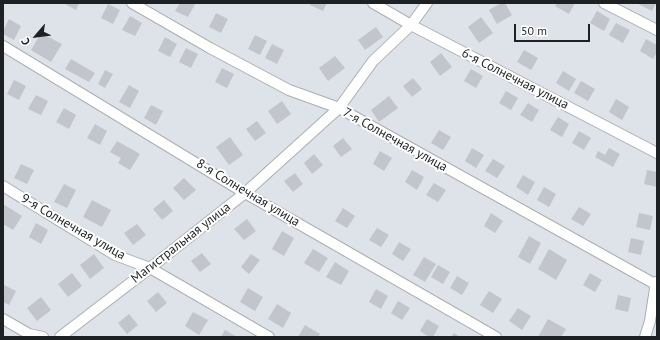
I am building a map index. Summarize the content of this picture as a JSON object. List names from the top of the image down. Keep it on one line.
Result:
{"streets":{"street":["6-я Солнечная улица","7-я Солнечная улица","8-я Солнечная улица","9-я Солнечная улица","Магистральная улица"]},"crossings":[["6-я Солнечная улица","Магистральная улица"],["7-я Солнечная улица","Магистральная улица"],["8-я Солнечная улица","Магистральная улица"],["9-я Солнечная улица","Магистральная улица"]],"scale_bar":"50 m","north":"bottom left"}
